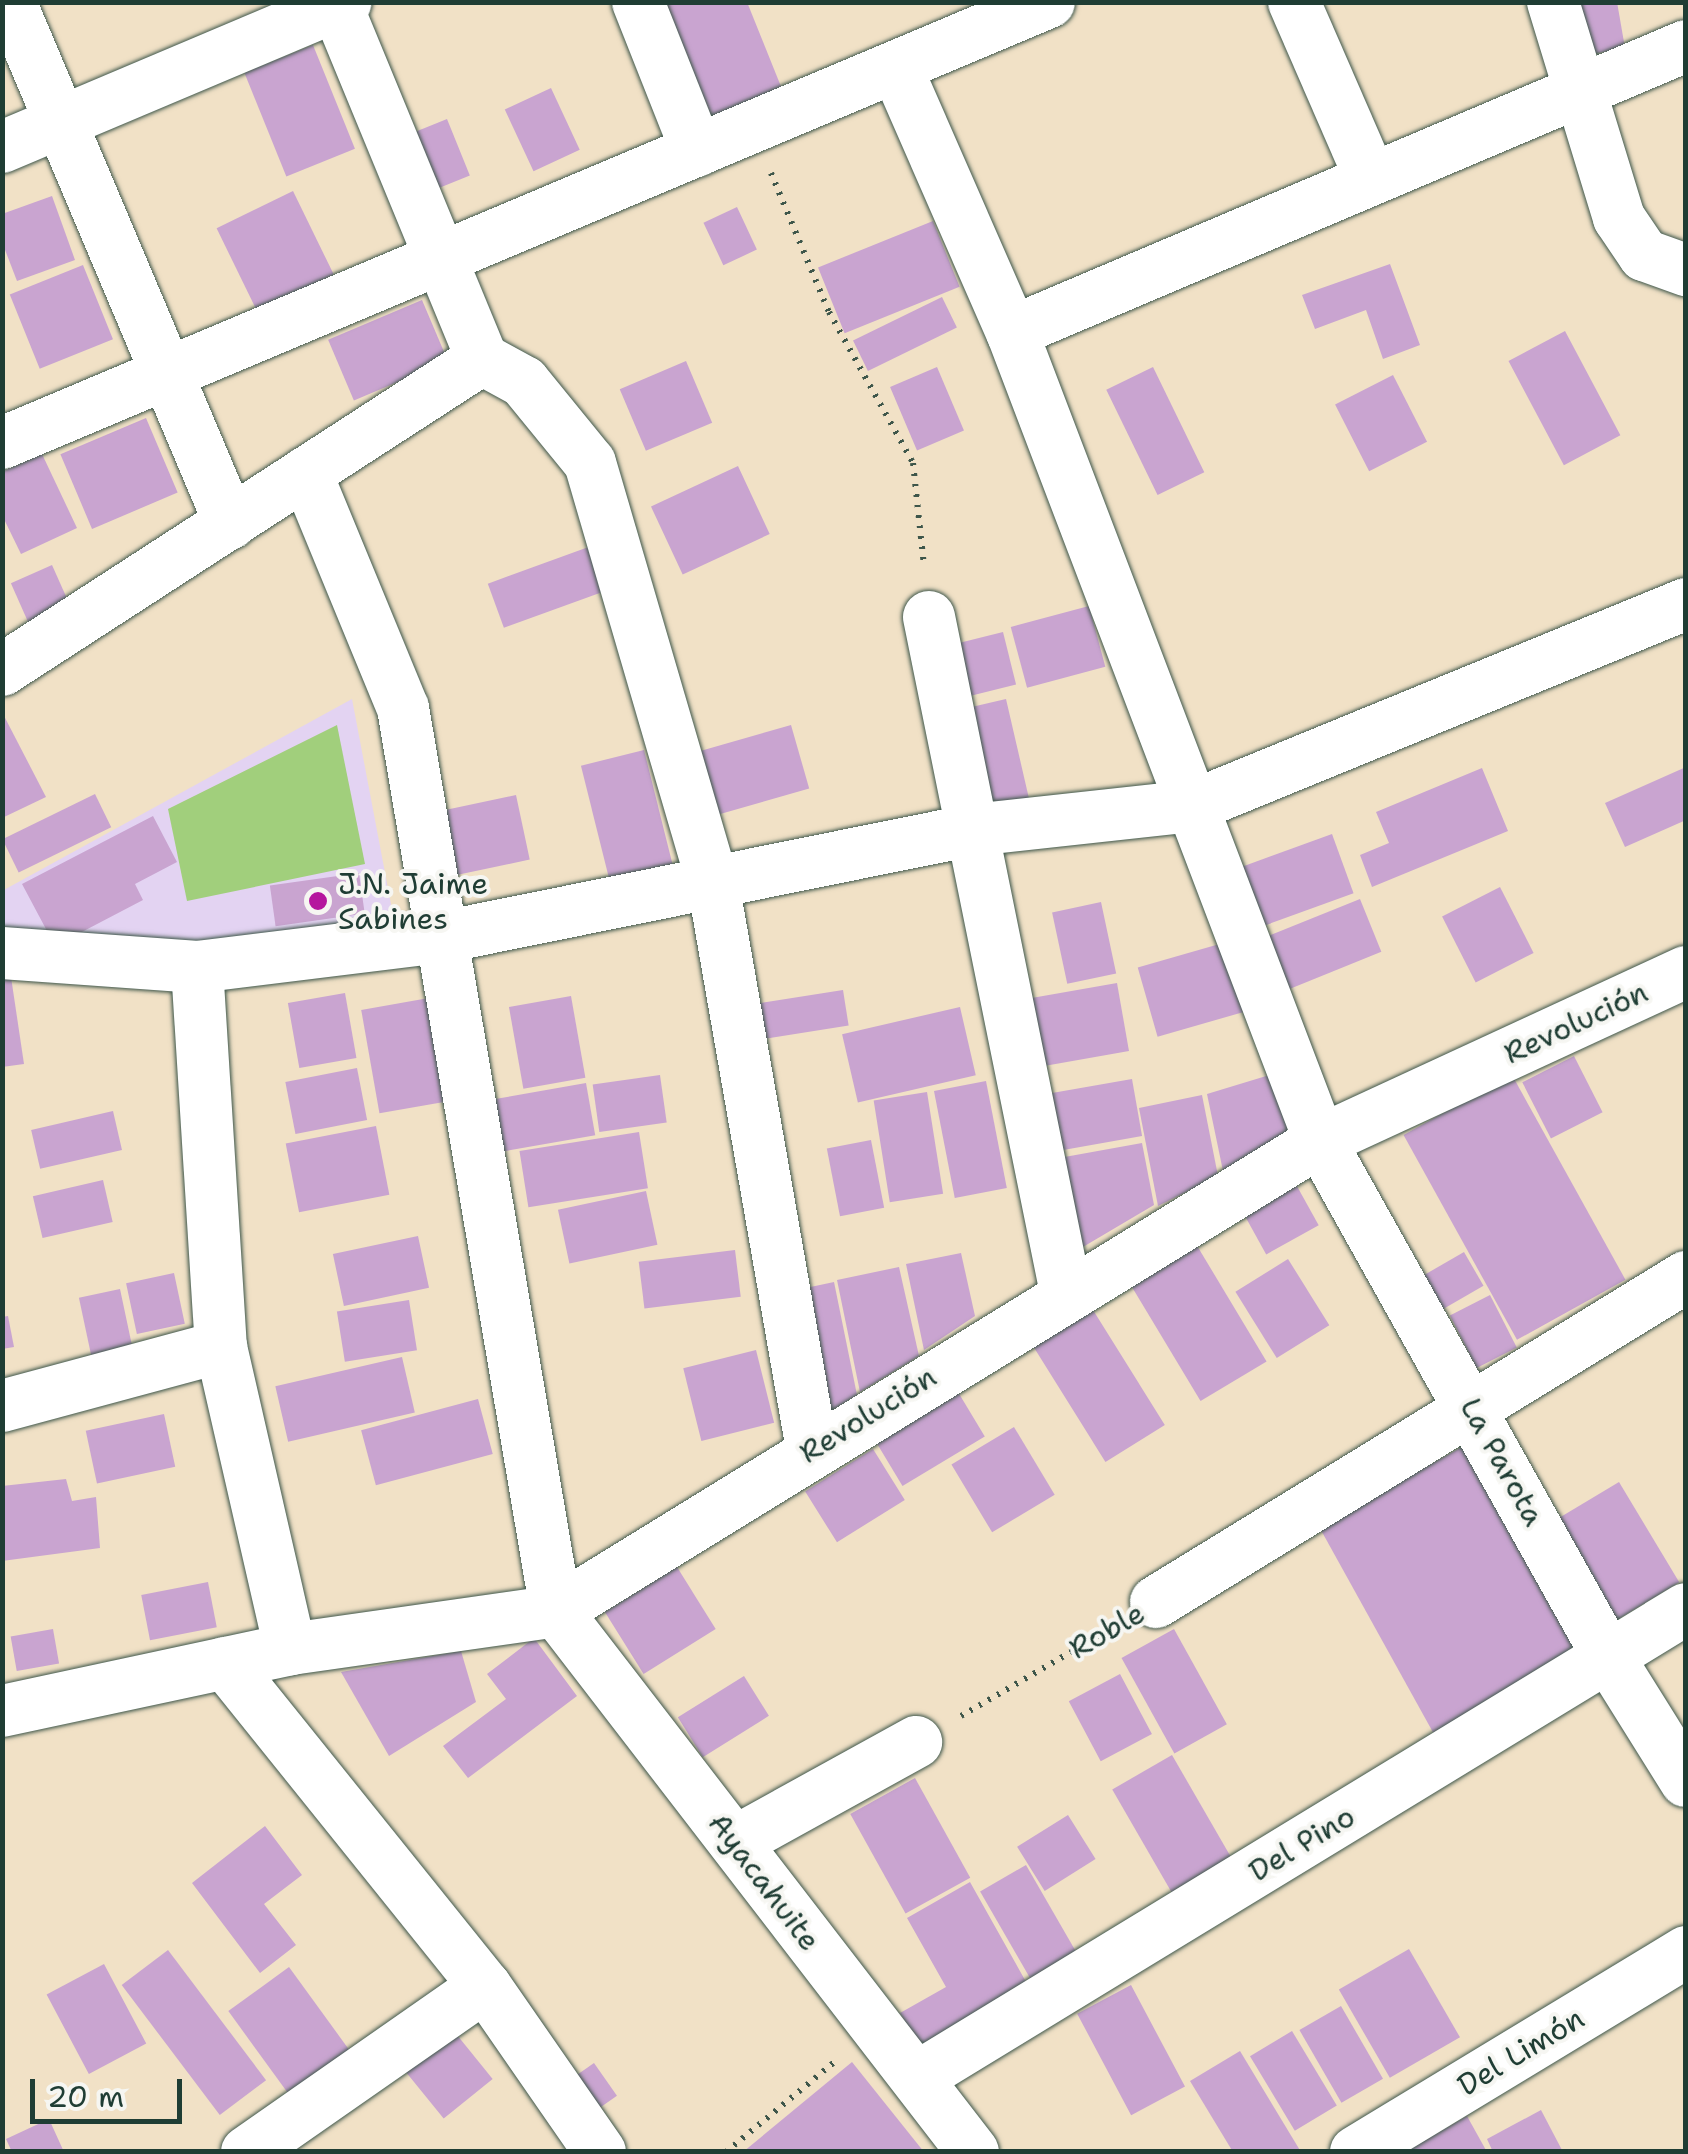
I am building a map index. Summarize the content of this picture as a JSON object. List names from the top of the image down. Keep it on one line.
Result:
{"streets":{"street":["Revolución","La Parota","Roble","Del Pino","Ayacahuite","Del Limón"]},"crossings":[["Revolución","La Parota"],["Revolución","Ayacahuite"],["La Parota","Roble"],["La Parota","Del Pino"],["Del Pino","Ayacahuite"]],"places":["J.N. Jaime Sabines"],"scale_bar":"20 m"}
